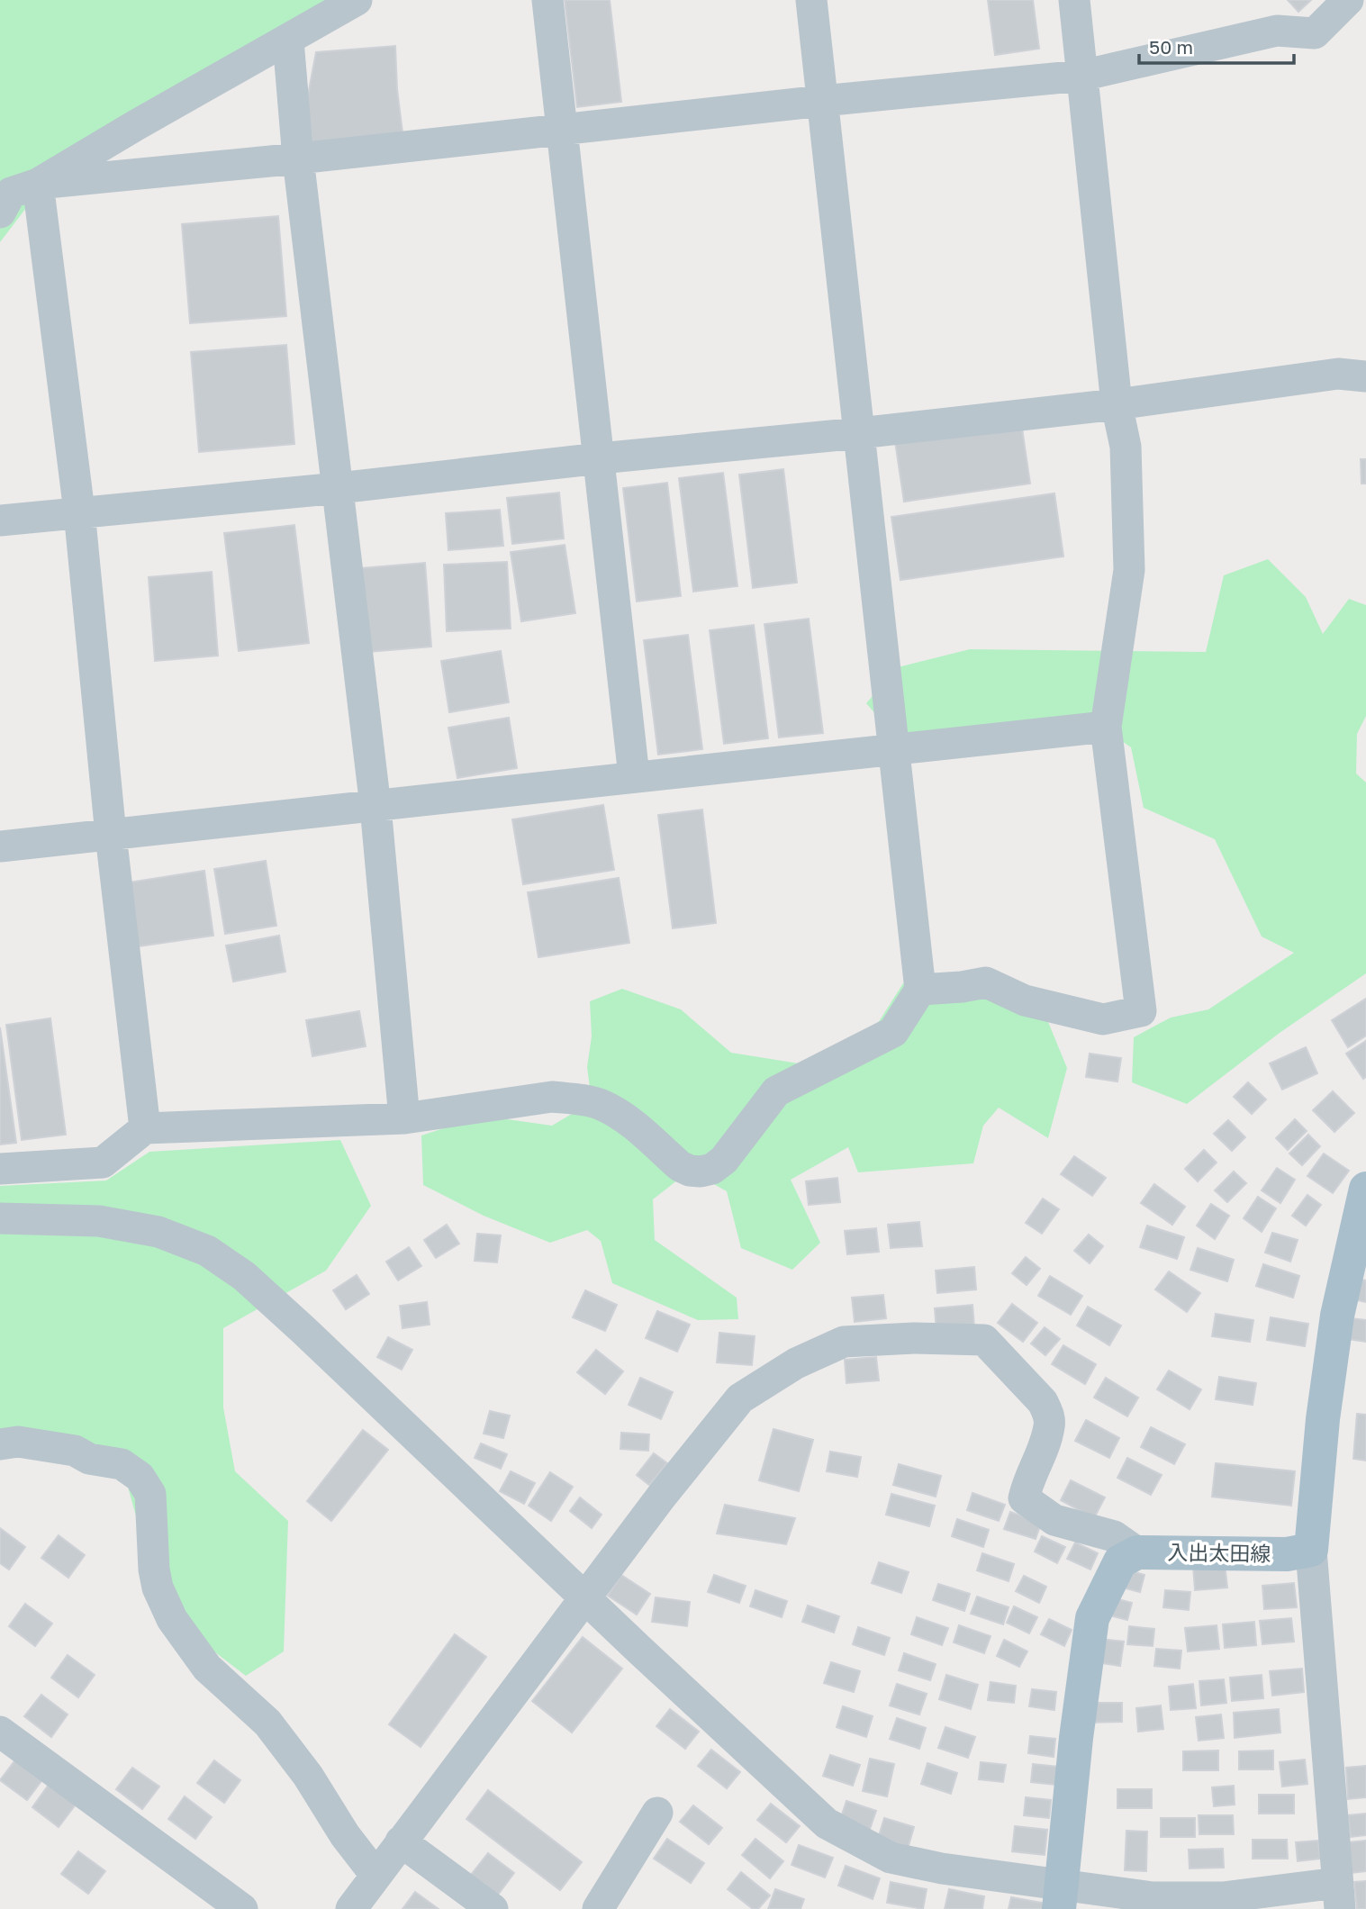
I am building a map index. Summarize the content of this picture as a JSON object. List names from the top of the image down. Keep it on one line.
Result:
{"streets":{"main road":["入出太田線"]},"scale_bar":"50 m"}
